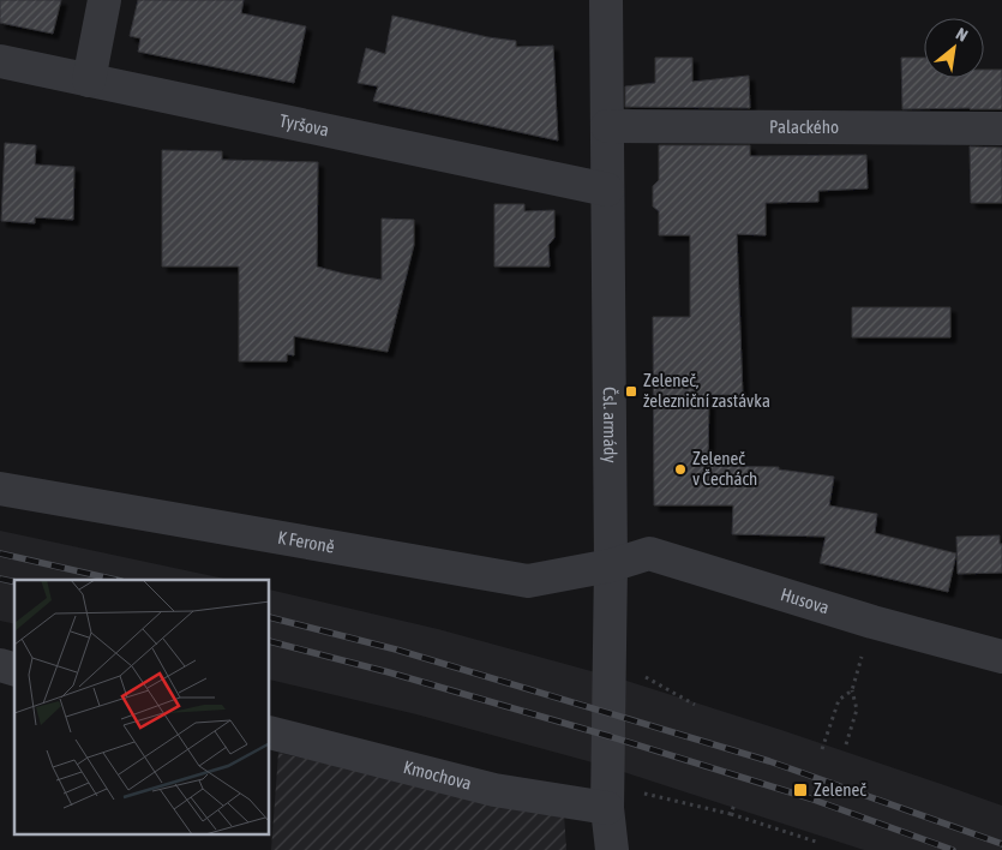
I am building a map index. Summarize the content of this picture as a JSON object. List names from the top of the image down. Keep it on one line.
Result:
{"streets":{"street":["Tyršova","Palackého","Čsl. armády","K Feroně","Husova","Kmochova"]},"crossings":[["Tyršova","Čsl. armády"],["Palackého","Čsl. armády"],["Čsl. armády","K Feroně"],["Čsl. armády","Husova"],["Čsl. armády","Kmochova"],["K Feroně","Husova"]],"places":{"transit":["Zeleneč, železniční zastávka","Zeleneč"],"other":["Zeleneč v Čechách"]},"north":"top right"}
